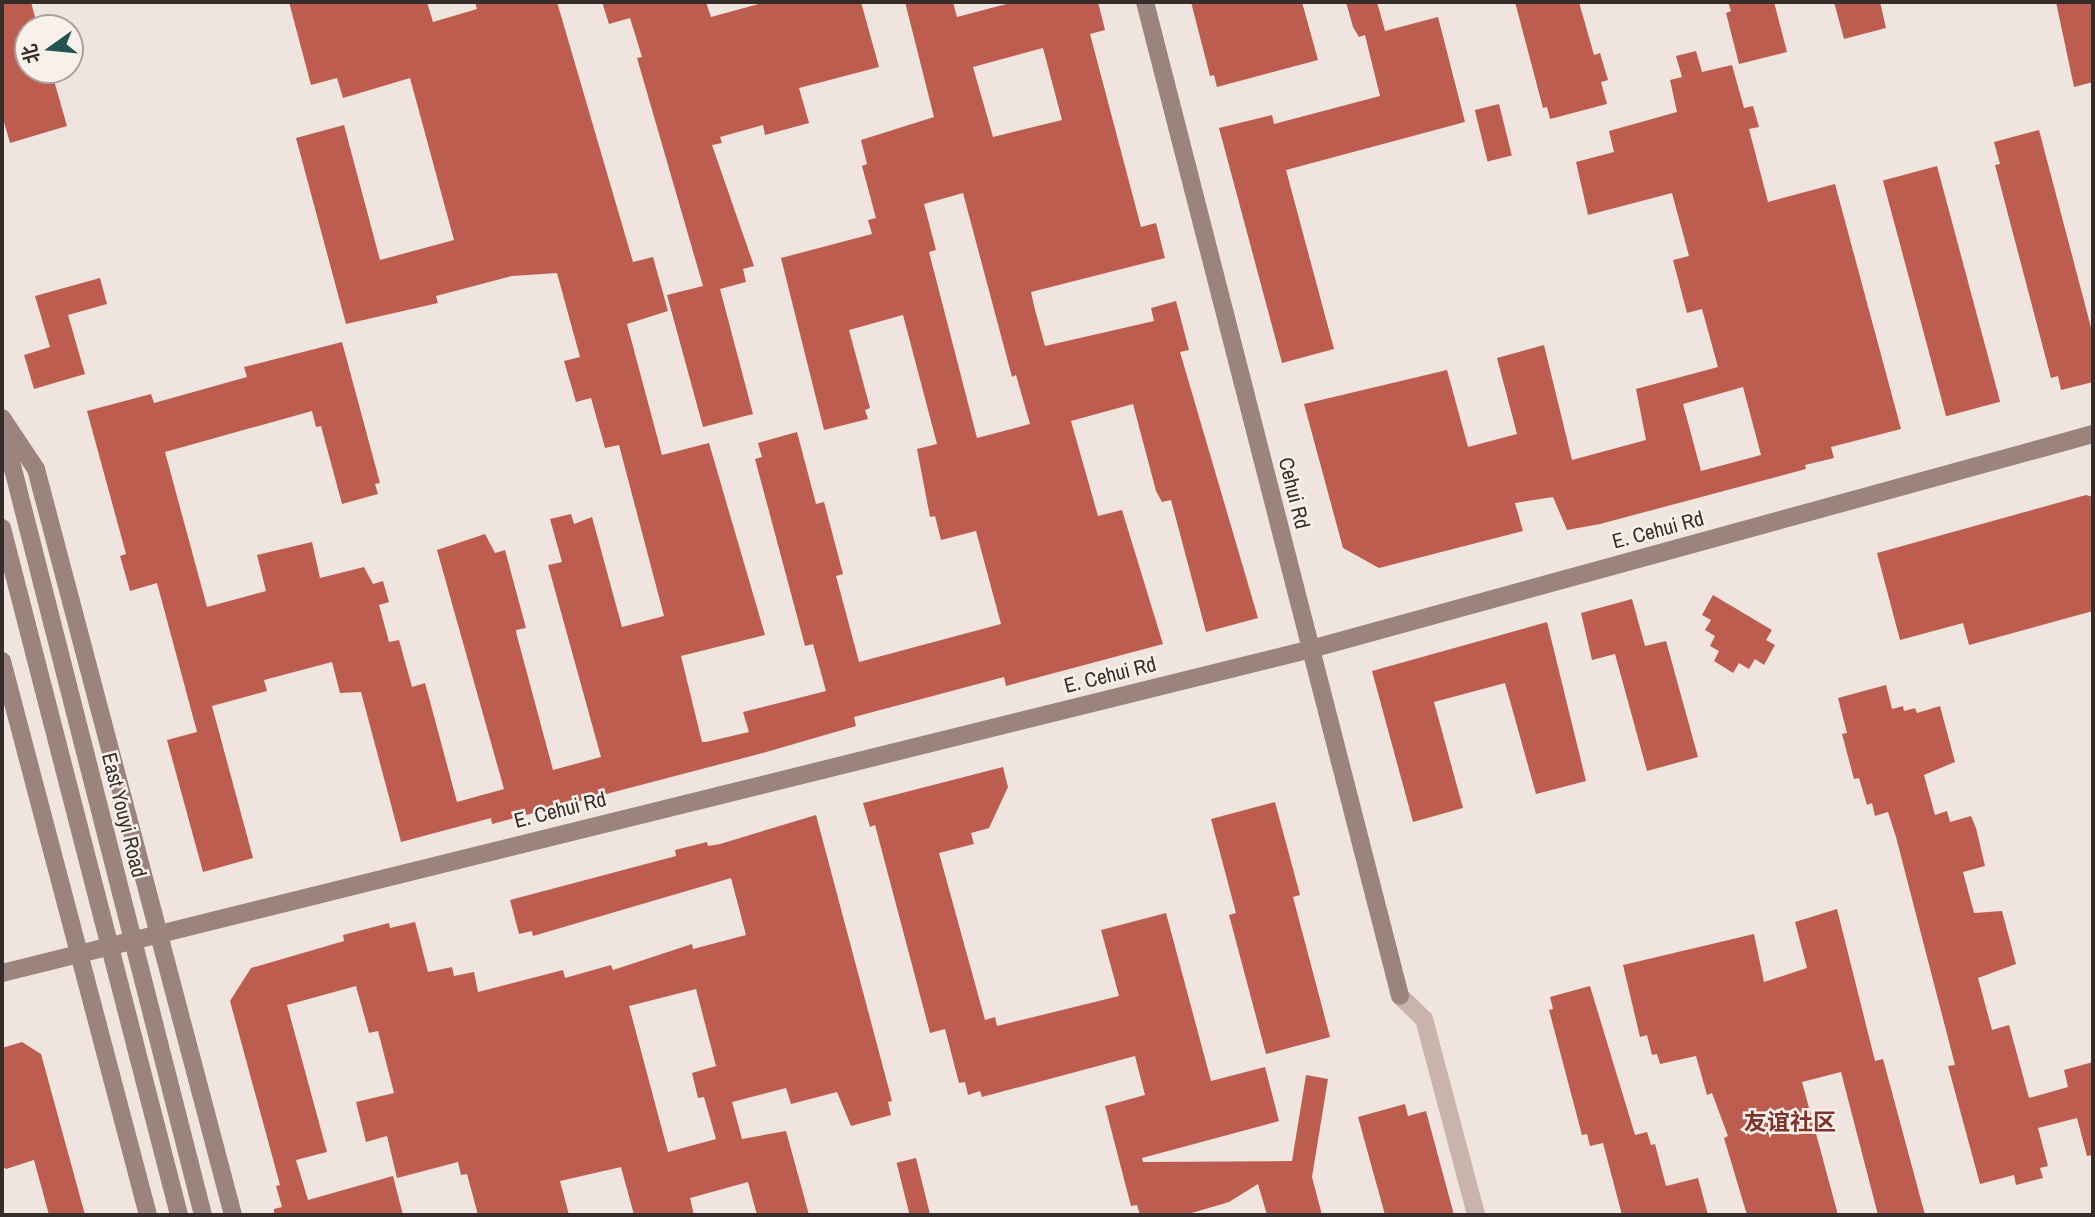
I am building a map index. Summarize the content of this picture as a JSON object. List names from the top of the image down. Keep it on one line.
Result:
{"streets":{"street":["Cehui Rd","E. Cehui Rd","East Youyi Road"]},"crossings":[["Cehui Rd","E. Cehui Rd"],["E. Cehui Rd","East Youyi Road"]],"districts":["友谊社区"],"north":"left"}
